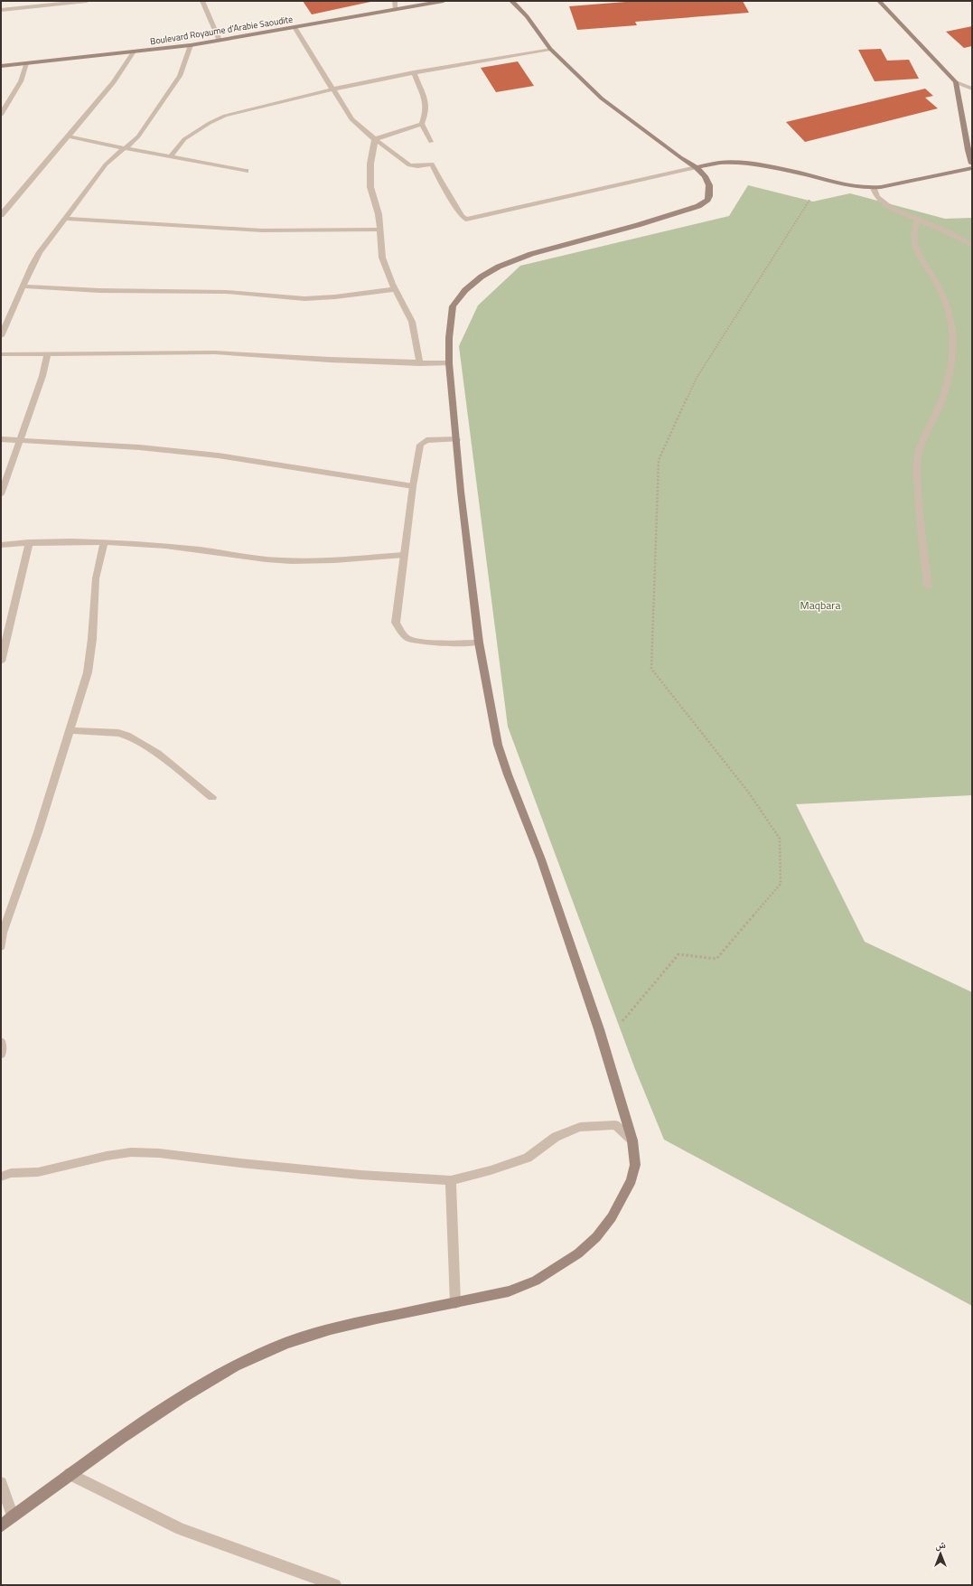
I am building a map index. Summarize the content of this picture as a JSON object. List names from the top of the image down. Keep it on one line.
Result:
{"streets":{"street":["Boulevard Royaume d'Arabie Saoudite"]},"parks":["Maqbara"],"north":"top"}
